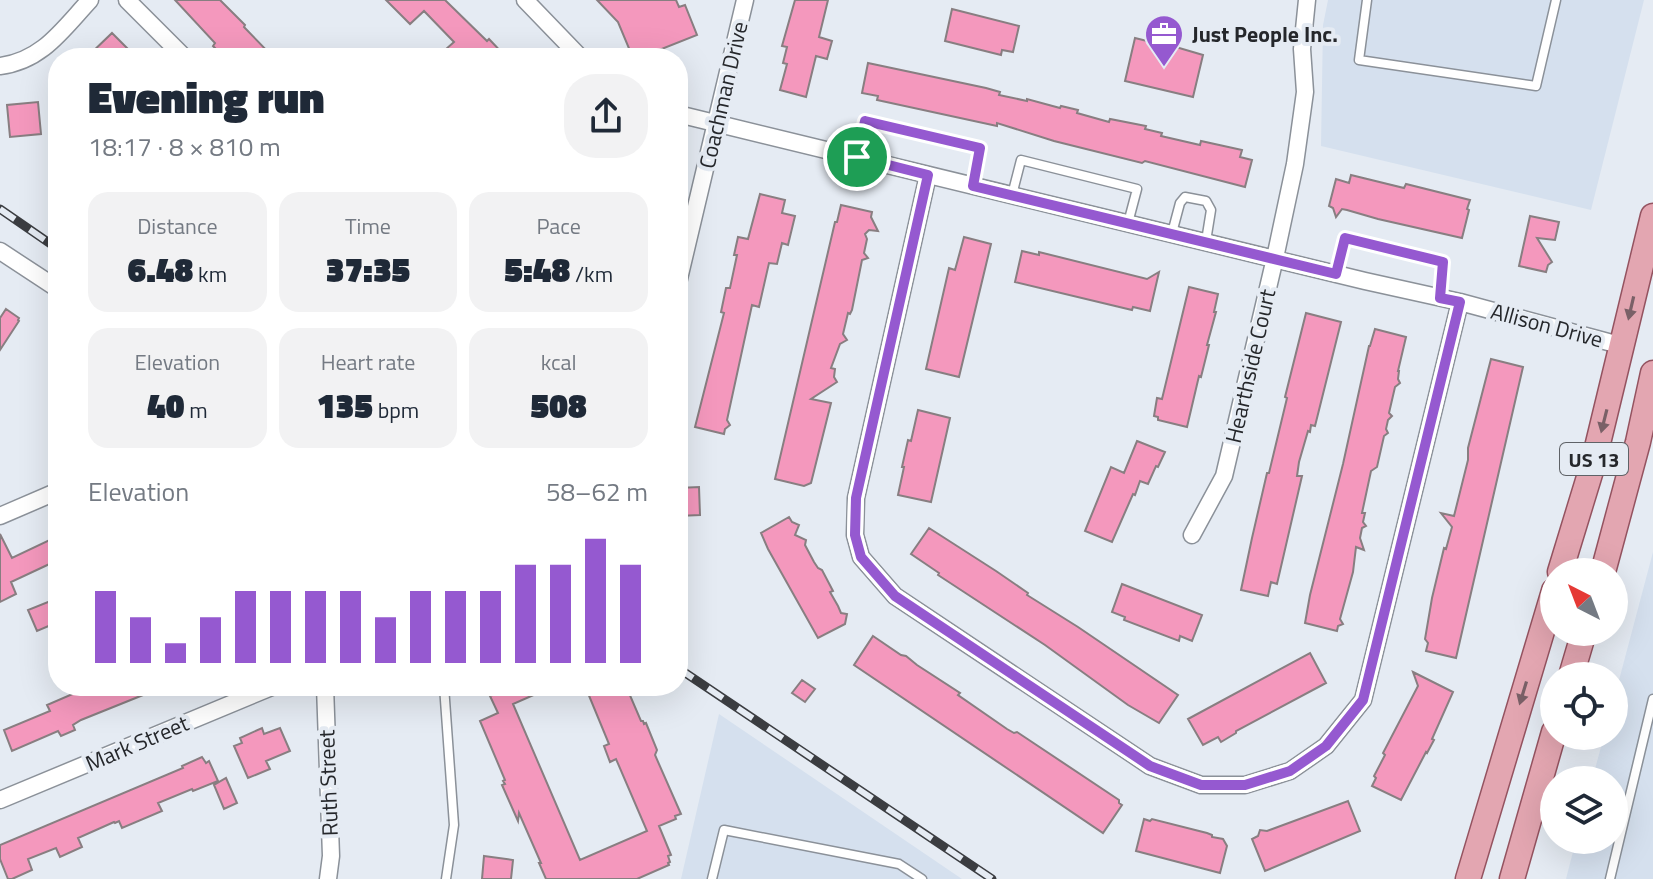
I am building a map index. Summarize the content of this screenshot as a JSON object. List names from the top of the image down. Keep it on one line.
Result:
{"streets":{"main road":["US 13"],"street":["Coachman Drive","Allison Drive","Hearthside Court","Mark Street","Ruth Street"]},"crossings":[["Coachman Drive","Allison Drive"],["Allison Drive","Hearthside Court"],["Allison Drive","US 13"]],"places":{"office":["Just People Inc."]},"north":"top left","page":{"heading":["Evening run","18:17 · 8 × 810 m"],"stats":[["Distance","6.48 km"],["Time","37:35"],["Pace","5:48 /km"],["Elevation","40 m"],["Heart rate","135 bpm"],["kcal","508"]],"chart":["Elevation","58–62 m"]}}
